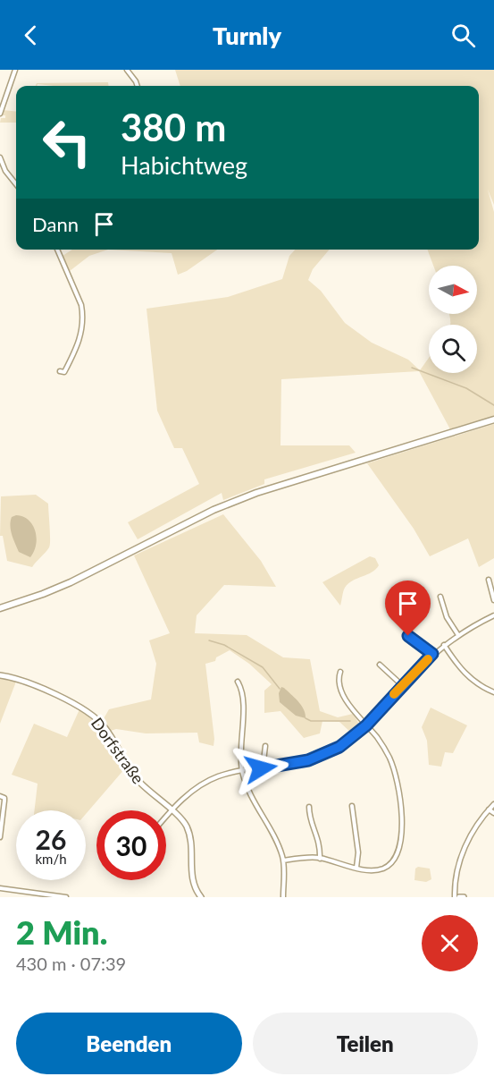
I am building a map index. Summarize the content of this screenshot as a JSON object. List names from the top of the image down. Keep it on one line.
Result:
{"streets":{"street":["Dorfstraße"]},"north":"right","page":{"header":"Turnly","turn":["380 m","Habichtweg"],"then":"Dann","speed":"26 km/h","limit":"30","heading":["2 Min.","430 m · 07:39"],"buttons":["Beenden","Teilen"]}}
